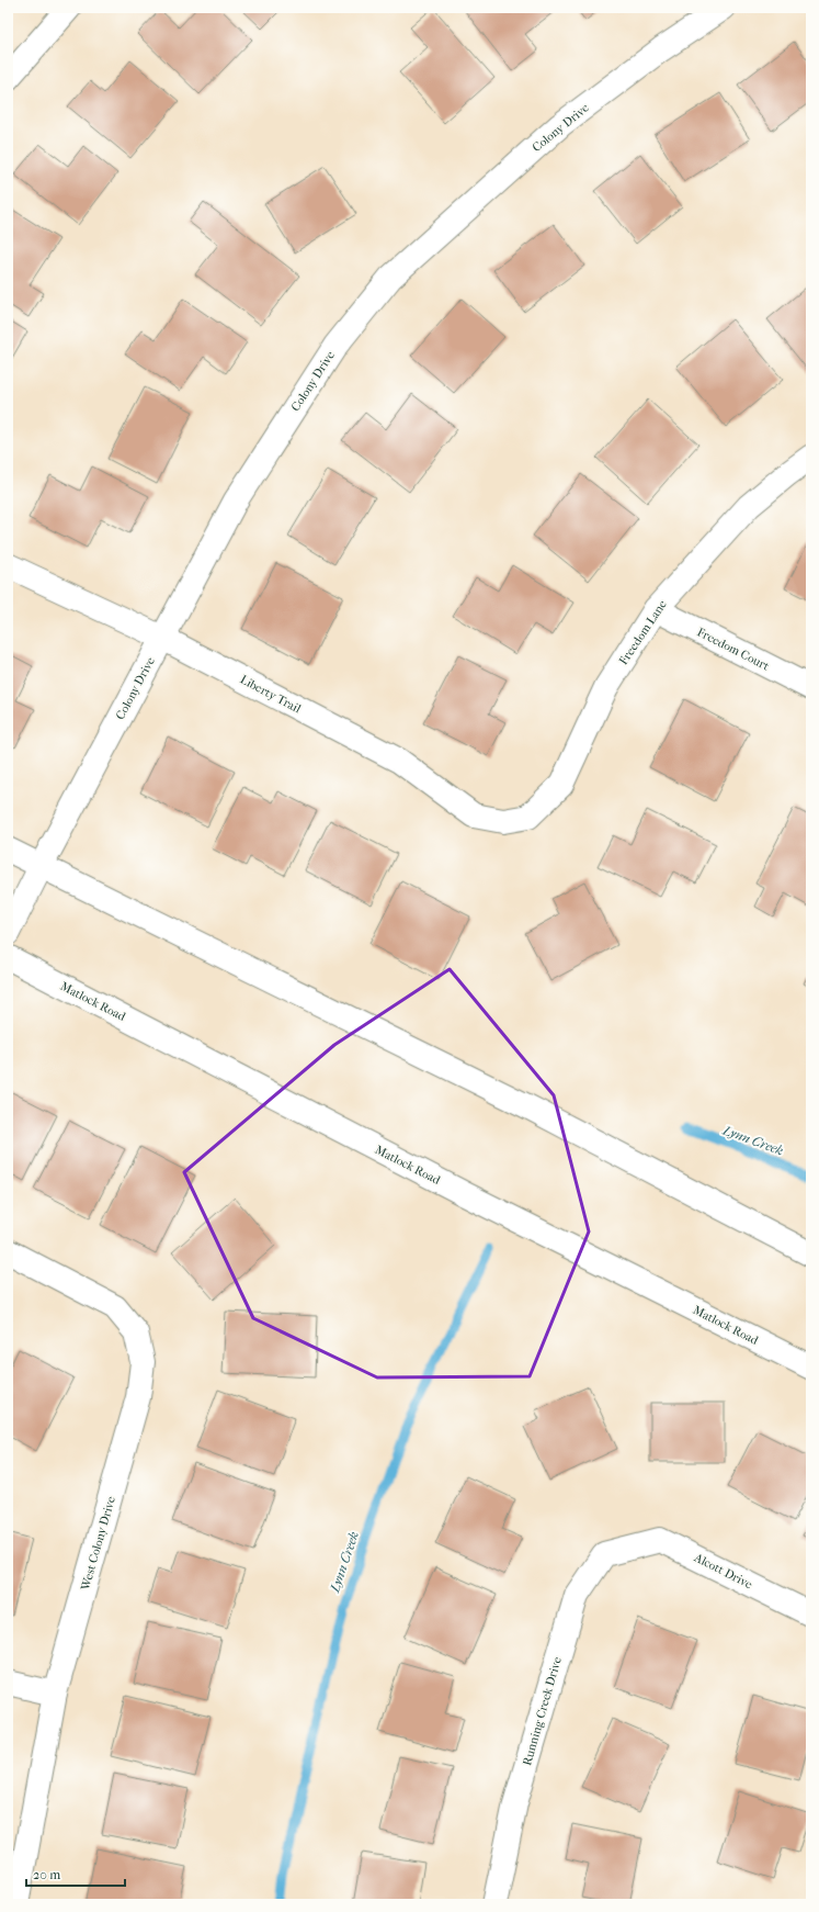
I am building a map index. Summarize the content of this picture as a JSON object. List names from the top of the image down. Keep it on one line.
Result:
{"streets":{"street":["Colony Drive","Freedom Lane","Freedom Court","Liberty Trail","Matlock Road","West Colony Drive","Alcott Drive","Running Creek Drive"]},"crossings":[["Colony Drive","Liberty Trail"],["Freedom Lane","Freedom Court"],["Freedom Lane","Liberty Trail"],["Alcott Drive","Running Creek Drive"]],"water":["Lynn Creek"],"scale_bar":"20 m"}
